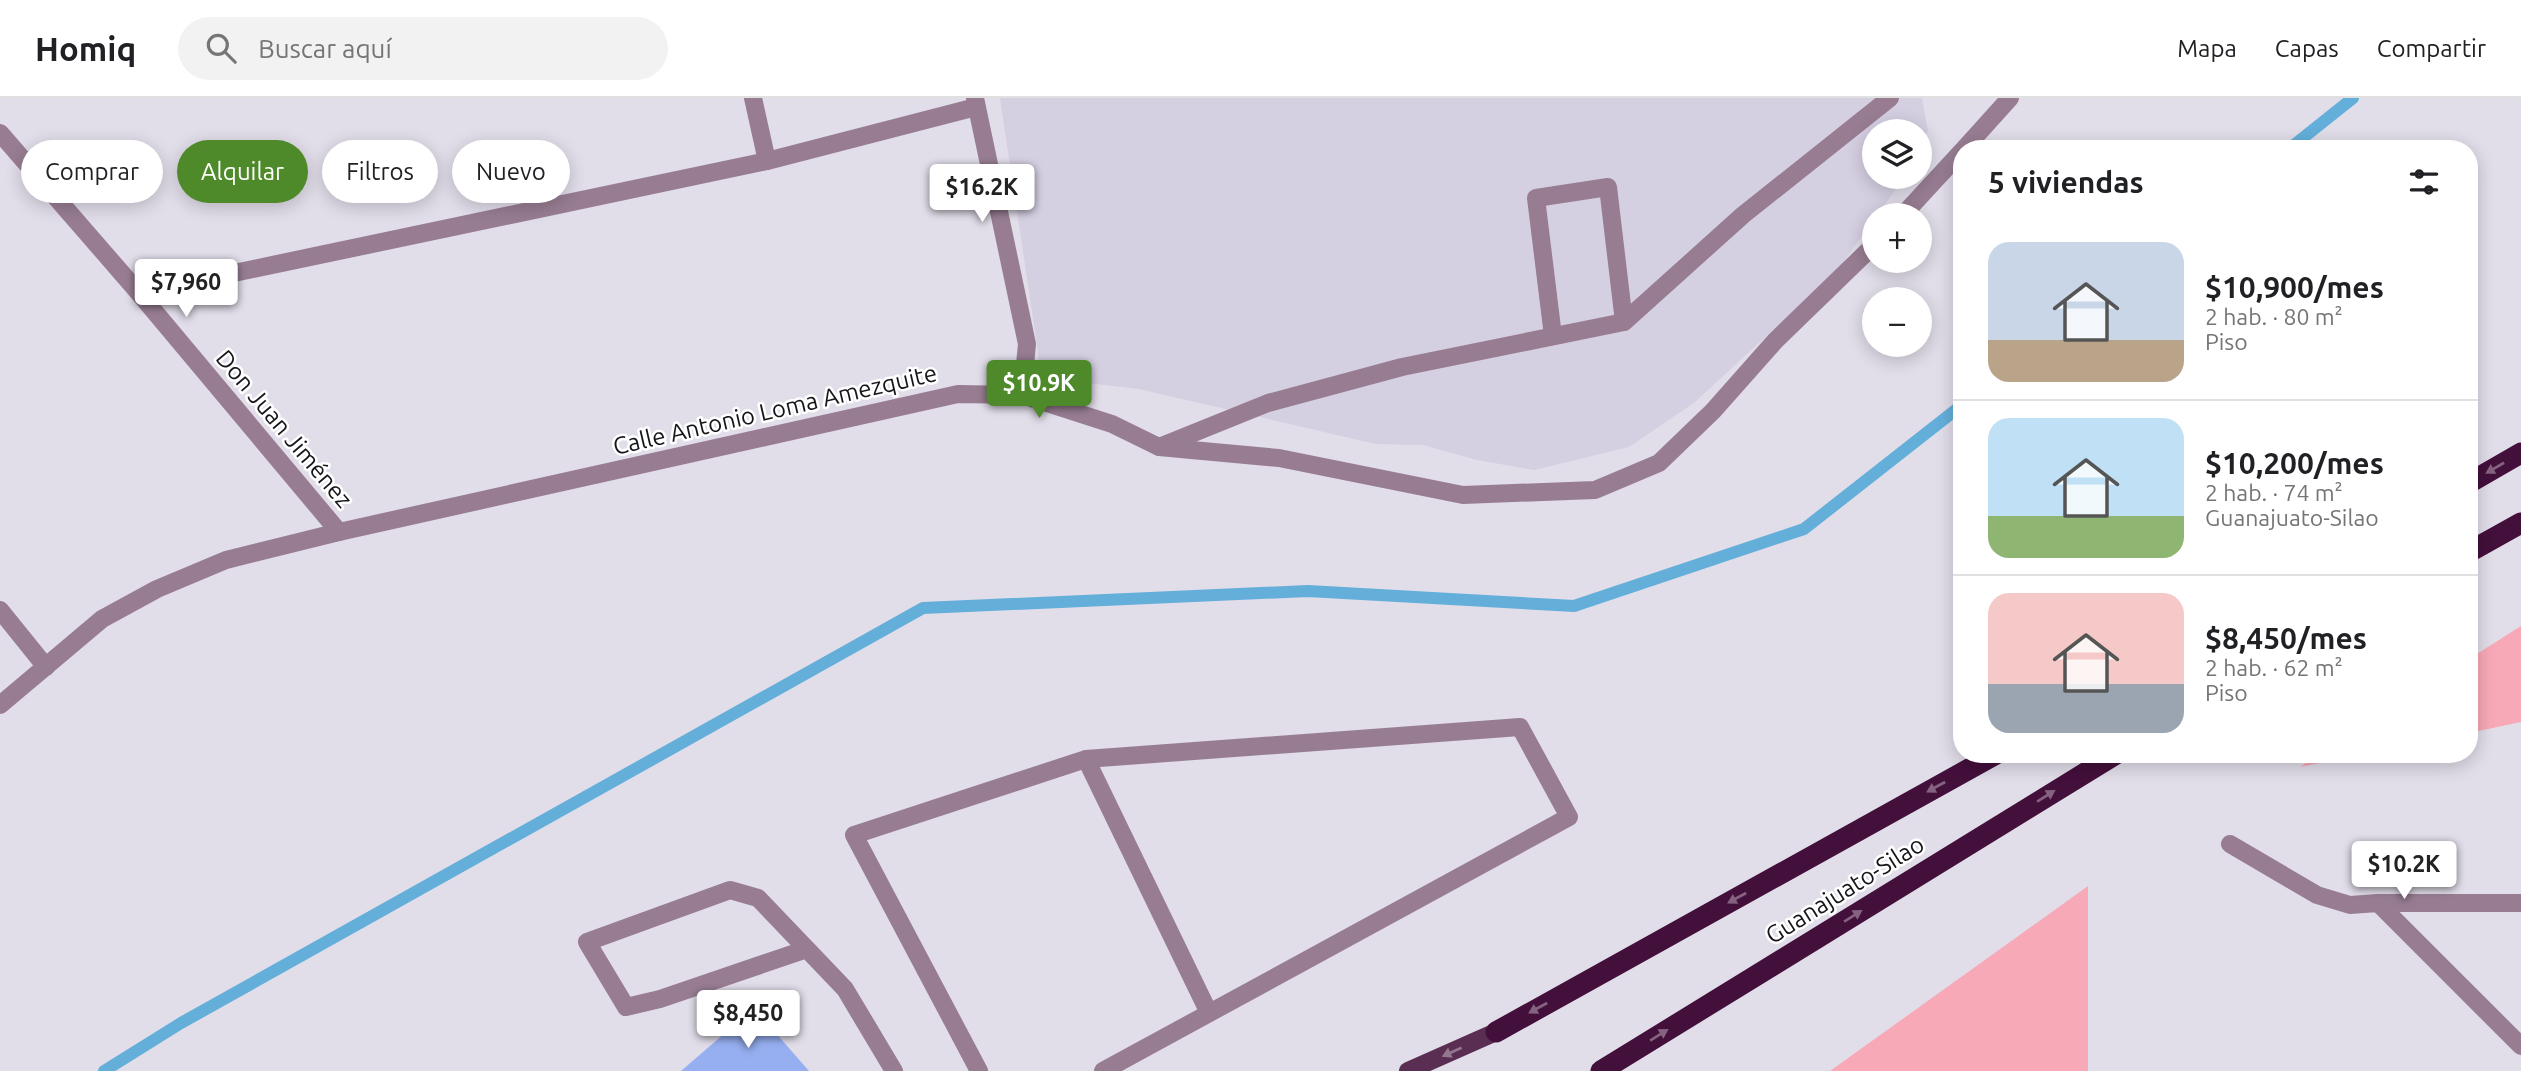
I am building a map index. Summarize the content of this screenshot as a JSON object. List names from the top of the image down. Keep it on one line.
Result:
{"streets":{"highway":["Guanajuato-Silao"],"street":["Calle Antonio Loma Amezquite","Don Juan Jiménez"]},"crossings":[["Calle Antonio Loma Amezquite","Don Juan Jiménez"]],"page":{"header":"Homiq","search":"Buscar aquí","nav":["Mapa","Capas","Compartir"],"map_buttons":["+","−"],"chip":["Comprar","Alquilar","Filtros","Nuevo"],"heading":"5 viviendas","price":["$16.2K","$7,960","$10.9K","$10.2K","$8,450"],"list":[{"name":"$10,900/mes","note":"2 hab. · 80 m² · Piso"},{"name":"$10,200/mes","note":"2 hab. · 74 m² · Guanajuato-Silao"},{"name":"$8,450/mes","note":"2 hab. · 62 m² · Piso"}]}}
